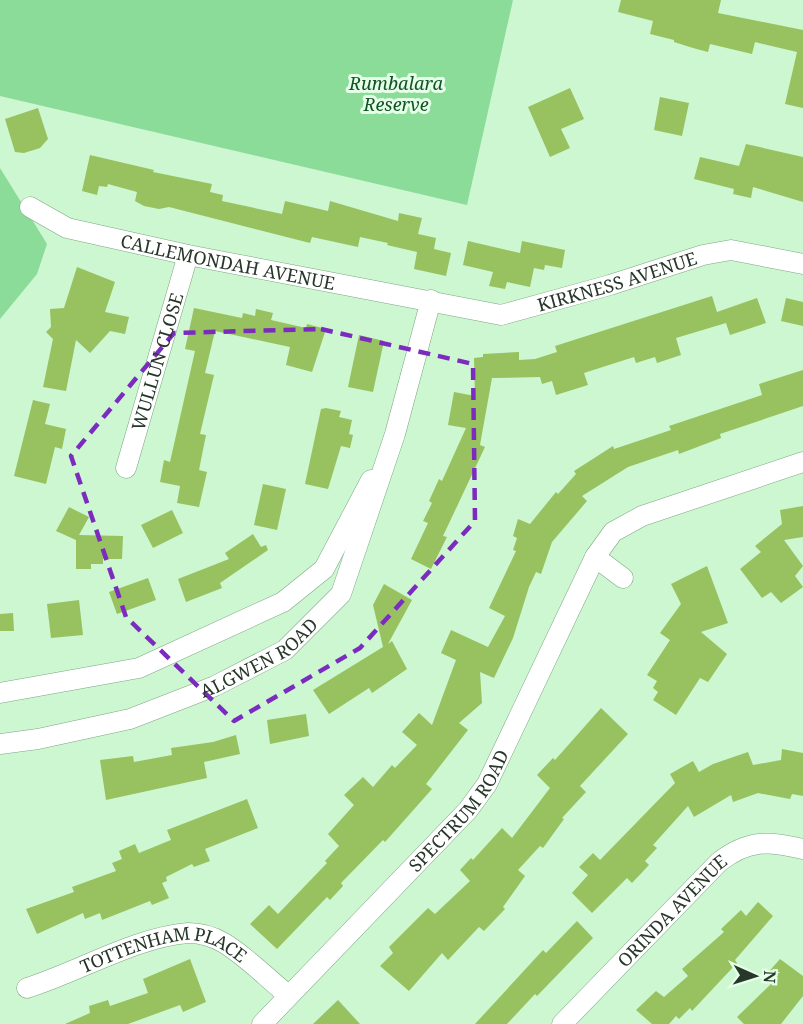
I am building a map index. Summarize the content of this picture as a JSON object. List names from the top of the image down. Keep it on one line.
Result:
{"streets":{"street":["CALLEMONDAH AVENUE","KIRKNESS AVENUE","WULLUN CLOSE","ALGWEN ROAD","SPECTRUM ROAD","ORINDA AVENUE","TOTTENHAM PLACE"]},"crossings":[["CALLEMONDAH AVENUE","KIRKNESS AVENUE"],["CALLEMONDAH AVENUE","WULLUN CLOSE"],["CALLEMONDAH AVENUE","ALGWEN ROAD"],["KIRKNESS AVENUE","ALGWEN ROAD"],["SPECTRUM ROAD","TOTTENHAM PLACE"]],"parks":["Rumbalara Reserve"],"north":"right"}
